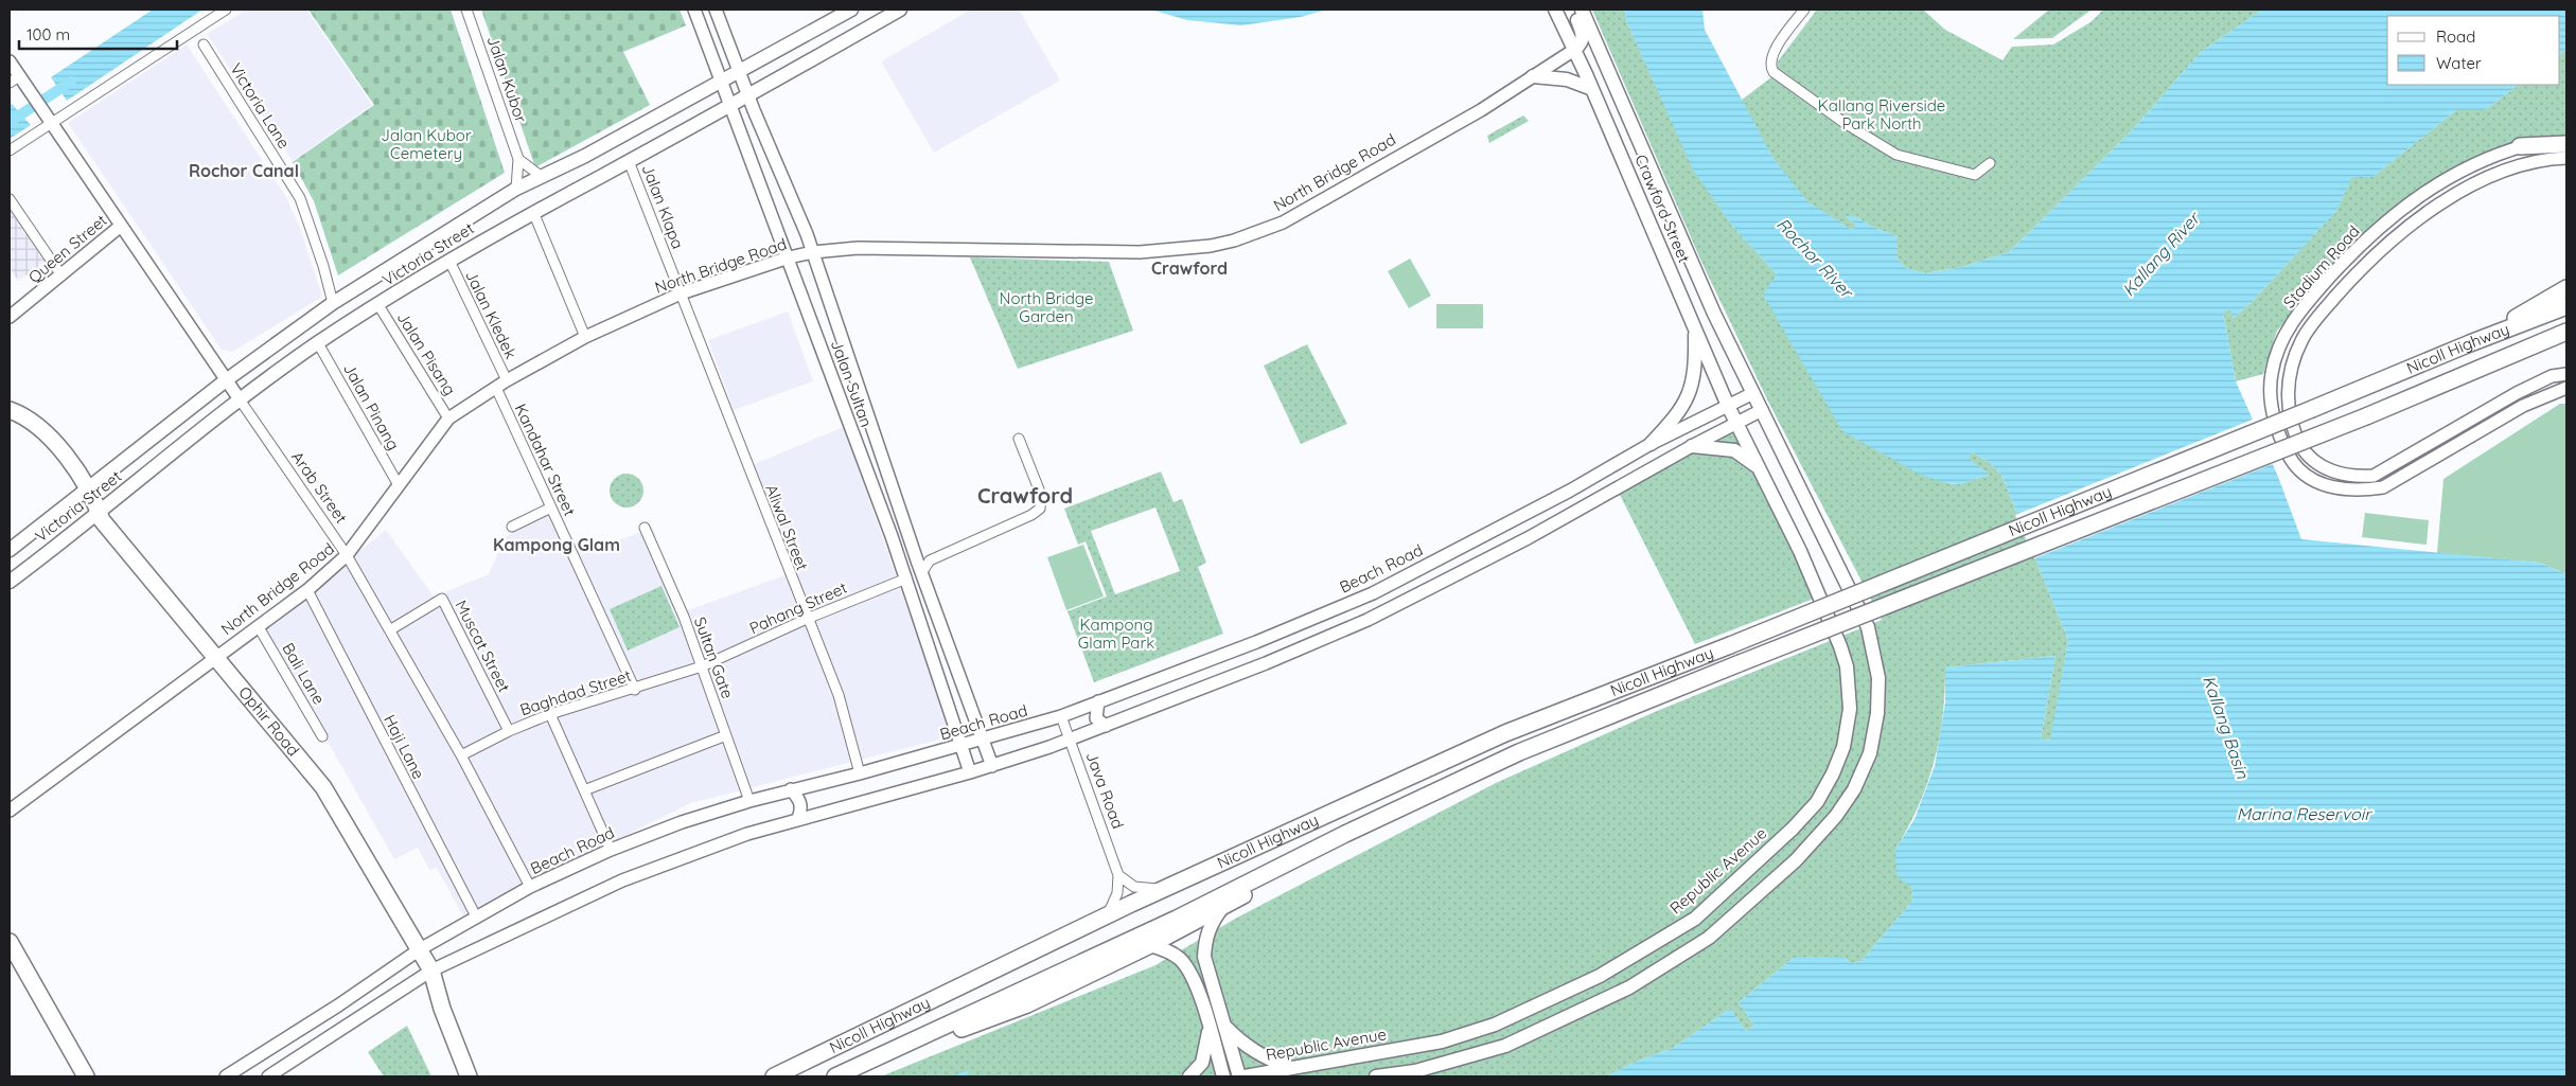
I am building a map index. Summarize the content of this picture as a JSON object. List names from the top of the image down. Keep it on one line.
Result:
{"streets":{"highway":["Nicoll Highway","Ophir Road"],"main road":["North Bridge Road","Crawford Street","Queen Street","Victoria Street","Stadium Road","Jalan Sultan","Arab Street","Beach Road","Republic Avenue"],"street":["Jalan Kubor","Victoria Lane","Jalan Klapa","Jalan Kledek","Jalan Pisang","Jalan Pinang","Kandahar Street","Aliwal Street","Pahang Street","Muscat Street","Sultan Gate","Bali Lane","Baghdad Street","Haji Lane","Java Road"]},"crossings":[["Jalan Kubor","Victoria Street"],["Victoria Lane","Victoria Street"],["North Bridge Road","Jalan Klapa"],["North Bridge Road","Crawford Street"],["North Bridge Road","Jalan Kledek"],["North Bridge Road","Jalan Pisang"],["North Bridge Road","Jalan Sultan"],["North Bridge Road","Jalan Pinang"],["North Bridge Road","Kandahar Street"],["North Bridge Road","Arab Street"],["North Bridge Road","Aliwal Street"],["North Bridge Road","Bali Lane"],["North Bridge Road","Ophir Road"],["North Bridge Road","Haji Lane"],["Jalan Klapa","Victoria Street"],["Jalan Klapa","Aliwal Street"],["Crawford Street","Beach Road"],["Crawford Street","Republic Avenue"],["Queen Street","Arab Street"],["Victoria Street","Jalan Kledek"],["Victoria Street","Jalan Pisang"],["Victoria Street","Jalan Sultan"],["Victoria Street","Jalan Pinang"],["Victoria Street","Arab Street"],["Victoria Street","Ophir Road"],["Jalan Sultan","Beach Road"],["Jalan Sultan","Pahang Street"],["Kandahar Street","Baghdad Street"],["Arab Street","Beach Road"],["Arab Street","Muscat Street"],["Arab Street","Baghdad Street"],["Aliwal Street","Beach Road"],["Aliwal Street","Pahang Street"],["Beach Road","Sultan Gate"],["Beach Road","Ophir Road"],["Beach Road","Haji Lane"],["Beach Road","Java Road"],["Pahang Street","Sultan Gate"],["Pahang Street","Baghdad Street"],["Muscat Street","Baghdad Street"],["Sultan Gate","Baghdad Street"]],"districts":["Rochor Canal","Crawford","Crawford","Kampong Glam"],"water":["Kallang River","Rochor River","Kallang Basin","Marina Reservoir"],"parks":["Kallang Riverside Park North","Jalan Kubor Cemetery","North Bridge Garden","Kampong Glam Park"],"legend":["Road","Water"],"scale_bar":"100 m"}
